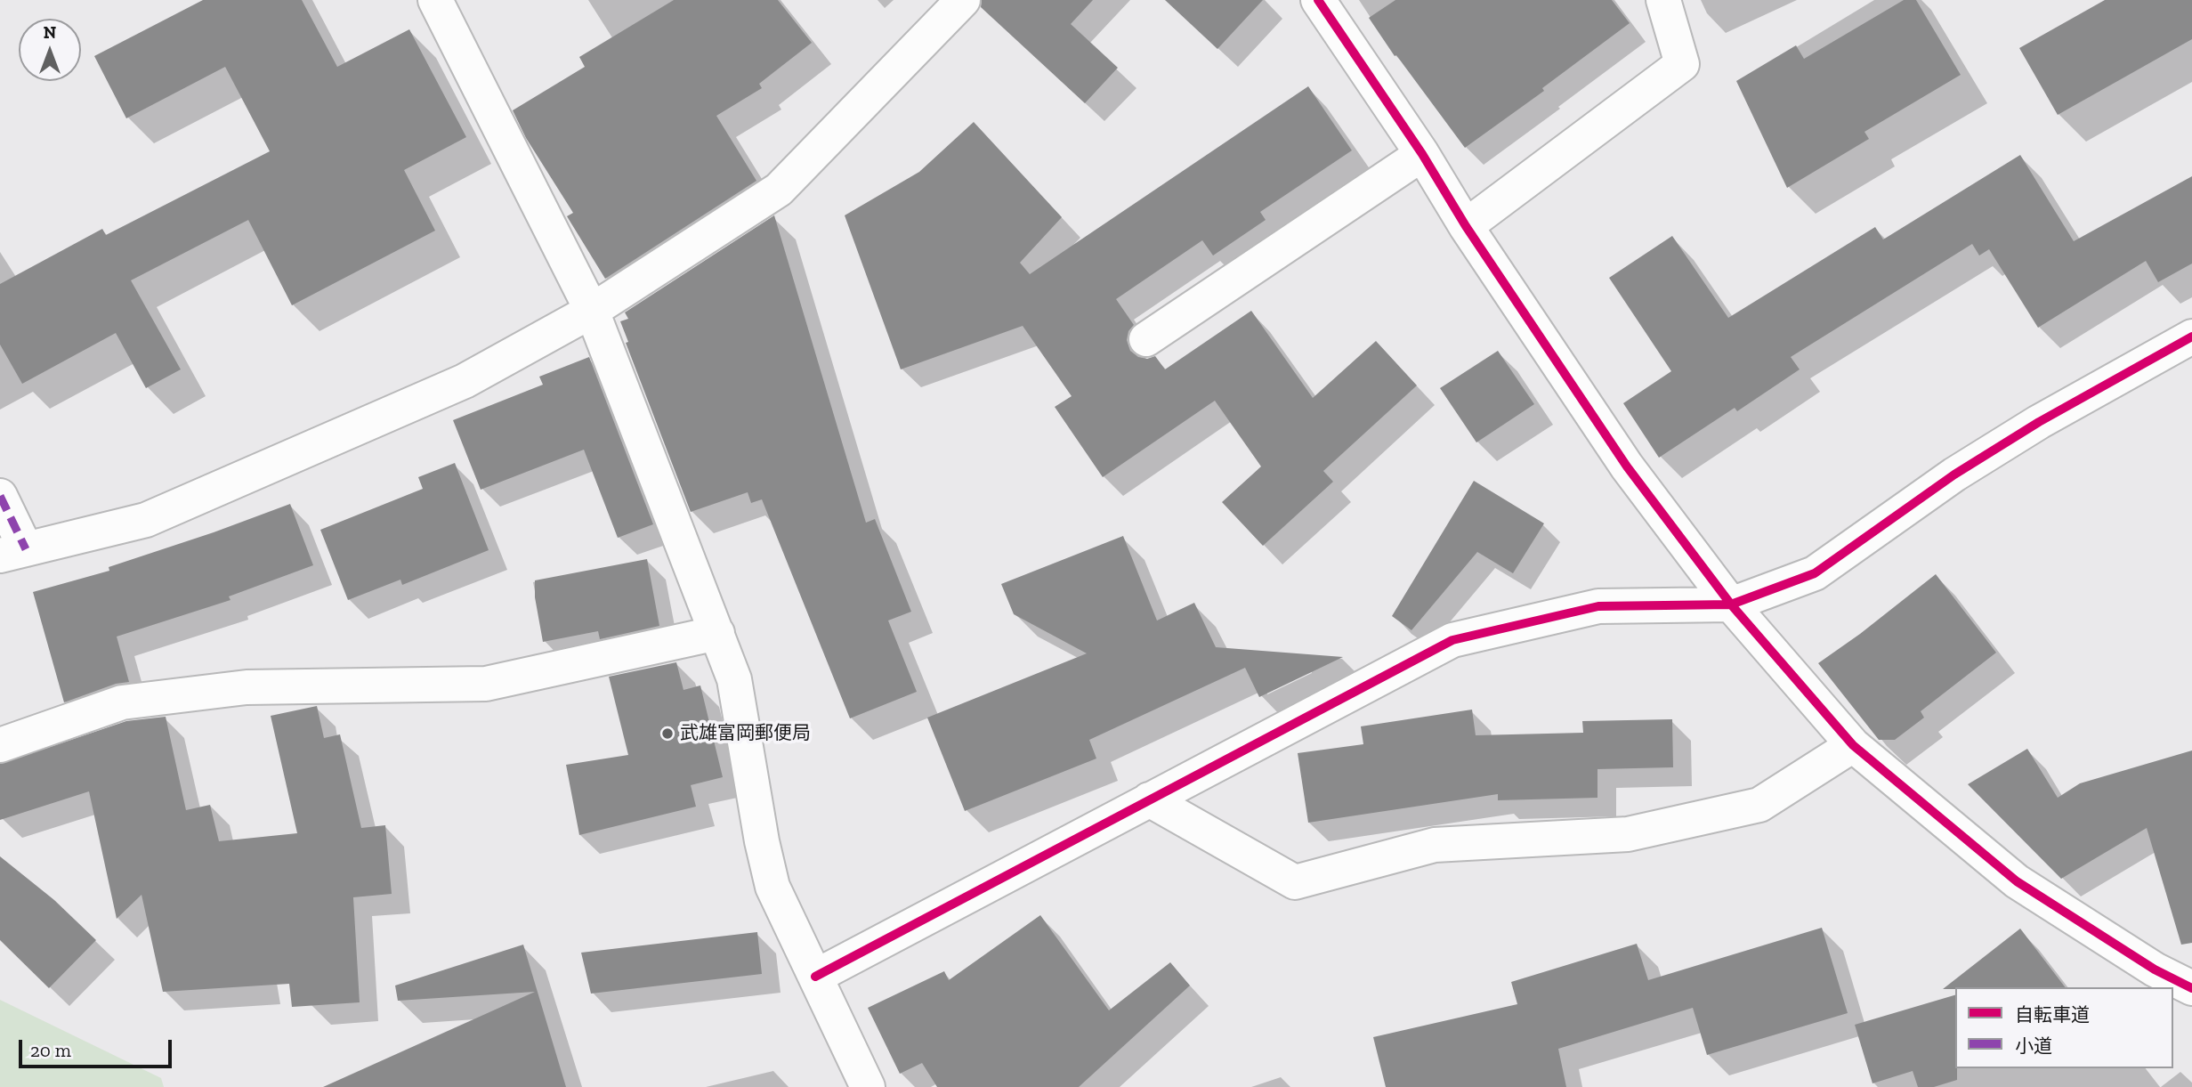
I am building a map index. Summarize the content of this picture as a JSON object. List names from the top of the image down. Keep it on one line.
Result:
{"places":["武雄富岡郵便局"],"legend":["自転車道","小道"],"scale_bar":"20 m","north":"top"}
